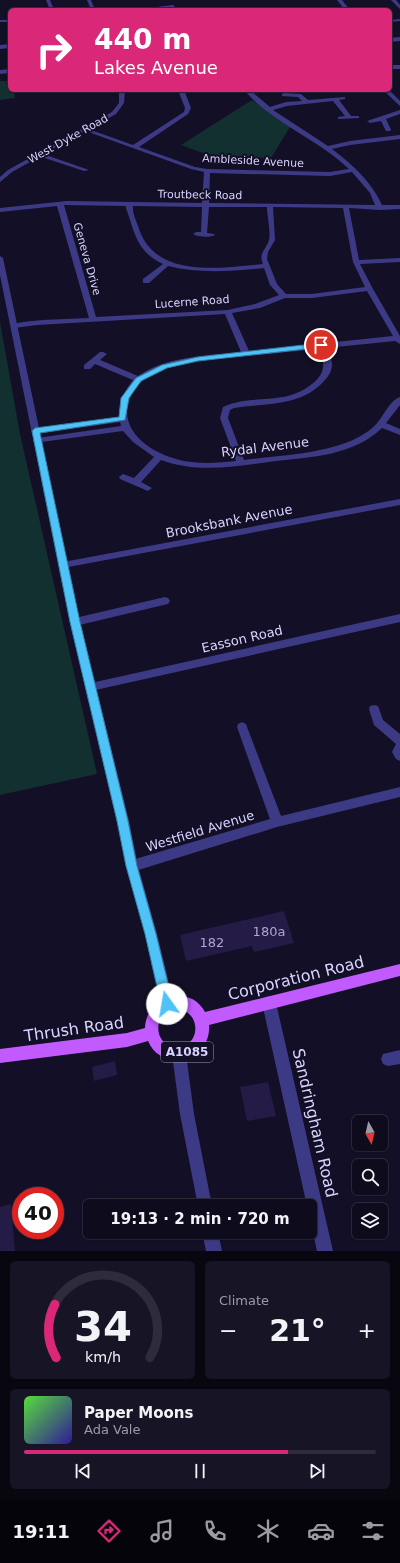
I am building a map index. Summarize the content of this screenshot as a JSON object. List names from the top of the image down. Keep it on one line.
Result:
{"streets":{"main road":["Corporation Road","Thrush Road","A1085"],"street":["West Dyke Road","Ambleside Avenue","Troutbeck Road","Geneva Drive","Lucerne Road","Rydal Avenue","Brooksbank Avenue","Easson Road","Westfield Avenue","Sandringham Road"]},"crossings":[["West Dyke Road","Ambleside Avenue"],["Troutbeck Road","Geneva Drive"],["Geneva Drive","Lucerne Road"],["Corporation Road","Thrush Road"],["Corporation Road","A1085"],["Corporation Road","Sandringham Road"],["Thrush Road","A1085"]],"house_numbers":["180a","182"],"north":"bottom","page":{"turn":["440 m","Lakes Avenue"],"limit":"40","trip":"19:13 · 2 min · 720 m","tile":"Climate","heat":["−","21°","+"],"song":["Paper Moons","Ada Vale"],"tabs":"19:11","gauge":["34","km/h"]}}
